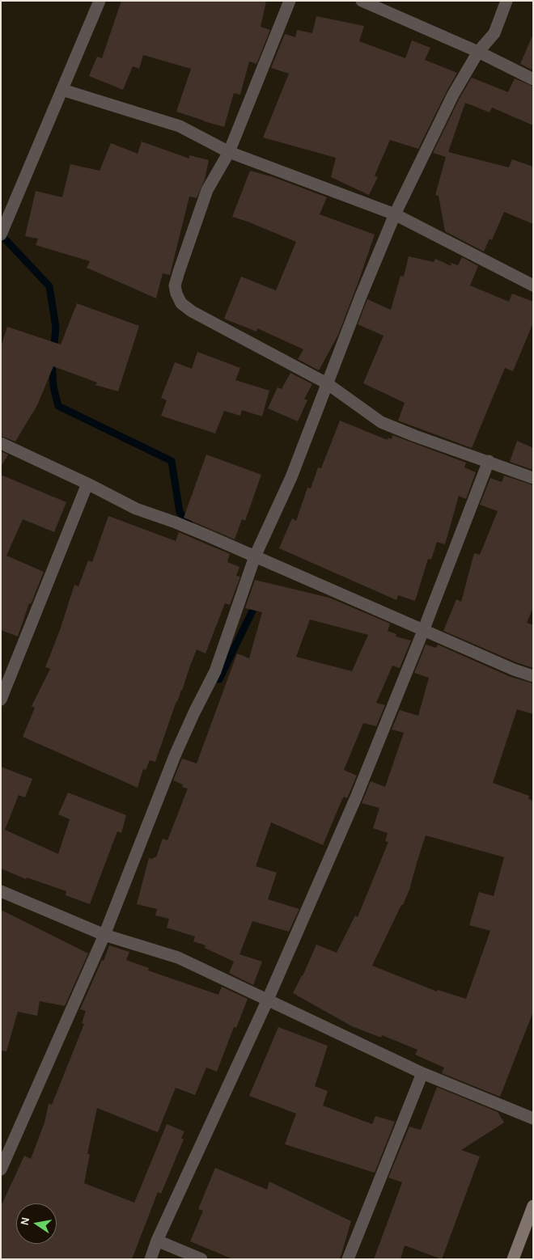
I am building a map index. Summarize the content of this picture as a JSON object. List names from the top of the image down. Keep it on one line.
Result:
{"north":"left"}
